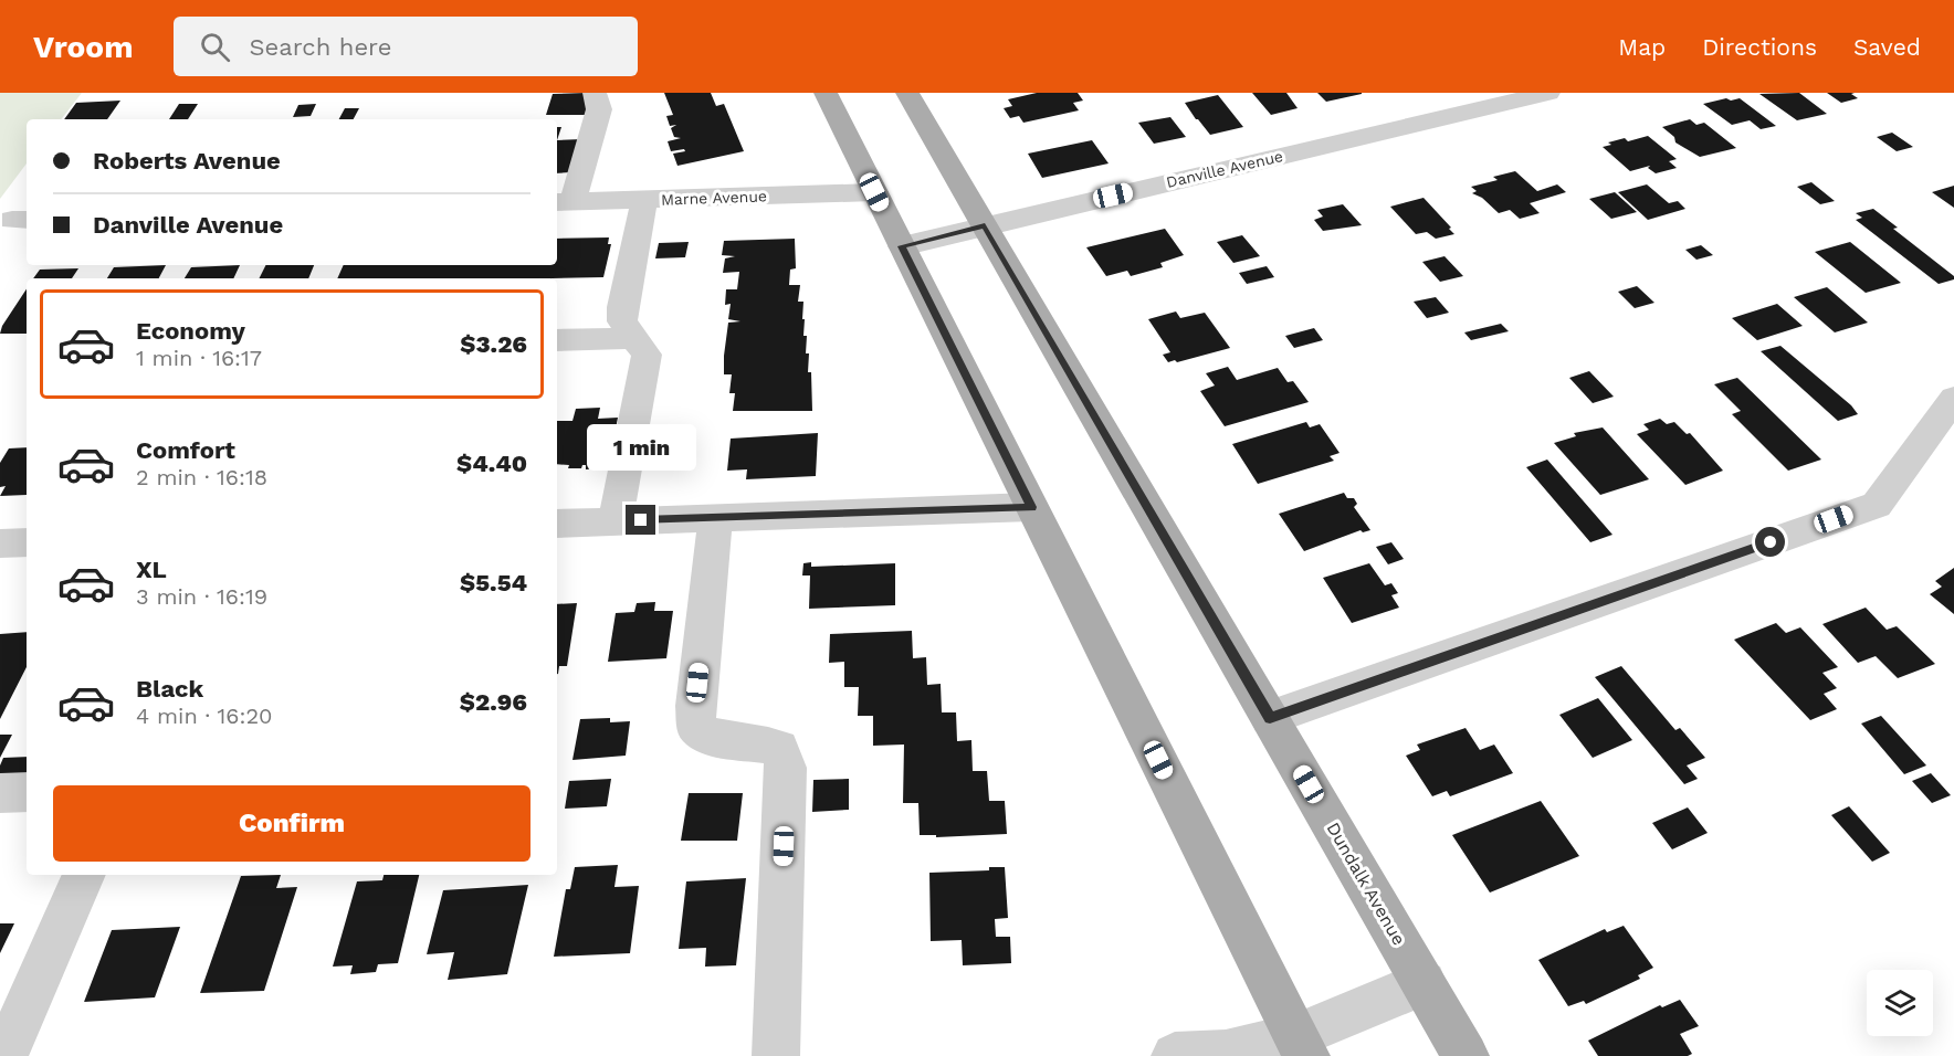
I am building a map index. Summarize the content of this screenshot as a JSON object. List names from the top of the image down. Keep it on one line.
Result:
{"streets":{"main road":["Dundalk Avenue"],"street":["Danville Avenue","Marne Avenue"]},"crossings":[["Danville Avenue","Dundalk Avenue"]],"page":{"header":"Vroom","search":"Search here","nav":["Map","Directions","Saved"],"banner":["Roberts Avenue","Danville Avenue"],"list":[{"name":"Economy","note":"1 min · 16:17","value":"$3.26"},{"name":"Comfort","note":"2 min · 16:18","value":"$4.40"},{"name":"XL","note":"3 min · 16:19","value":"$5.54"},{"name":"Black","note":"4 min · 16:20","value":"$2.96"}],"bubble":"1 min","buttons":"Confirm"}}
